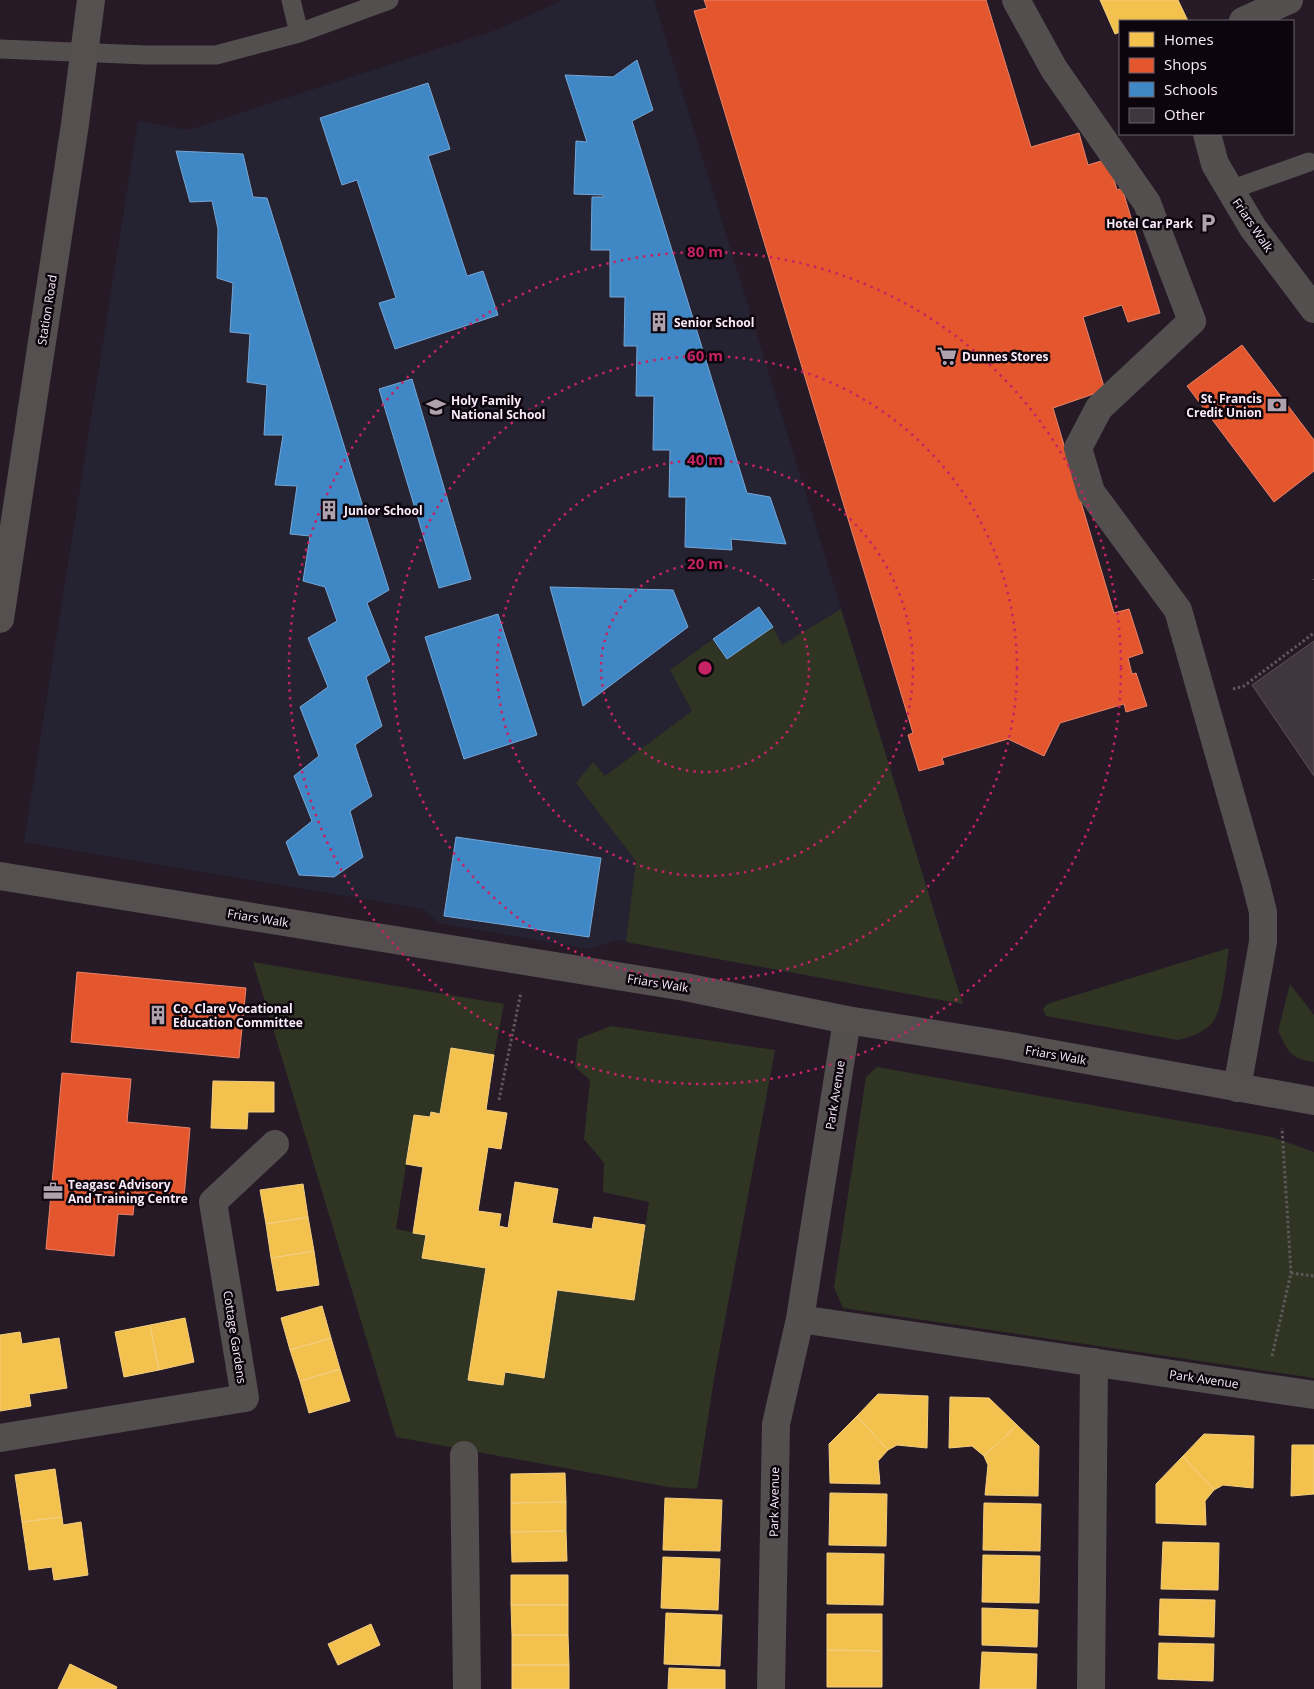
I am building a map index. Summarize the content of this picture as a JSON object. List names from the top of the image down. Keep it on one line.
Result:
{"streets":{"street":["Friars Walk","Station Road","Park Avenue","Cottage Gardens"]},"crossings":[["Friars Walk","Park Avenue"]],"places":{"parking":["Hotel Car Park"],"building":["Senior School","Junior School","Co. Clare Vocational Education Committee"],"supermarket":["Dunnes Stores"],"bank":["St. Francis Credit Union"],"school or university":["Holy Family National School"],"office":["Teagasc Advisory And Training Centre"]},"legend":["Homes","Shops","Schools","Other"],"rings":["80 m","60 m","40 m","20 m"]}
